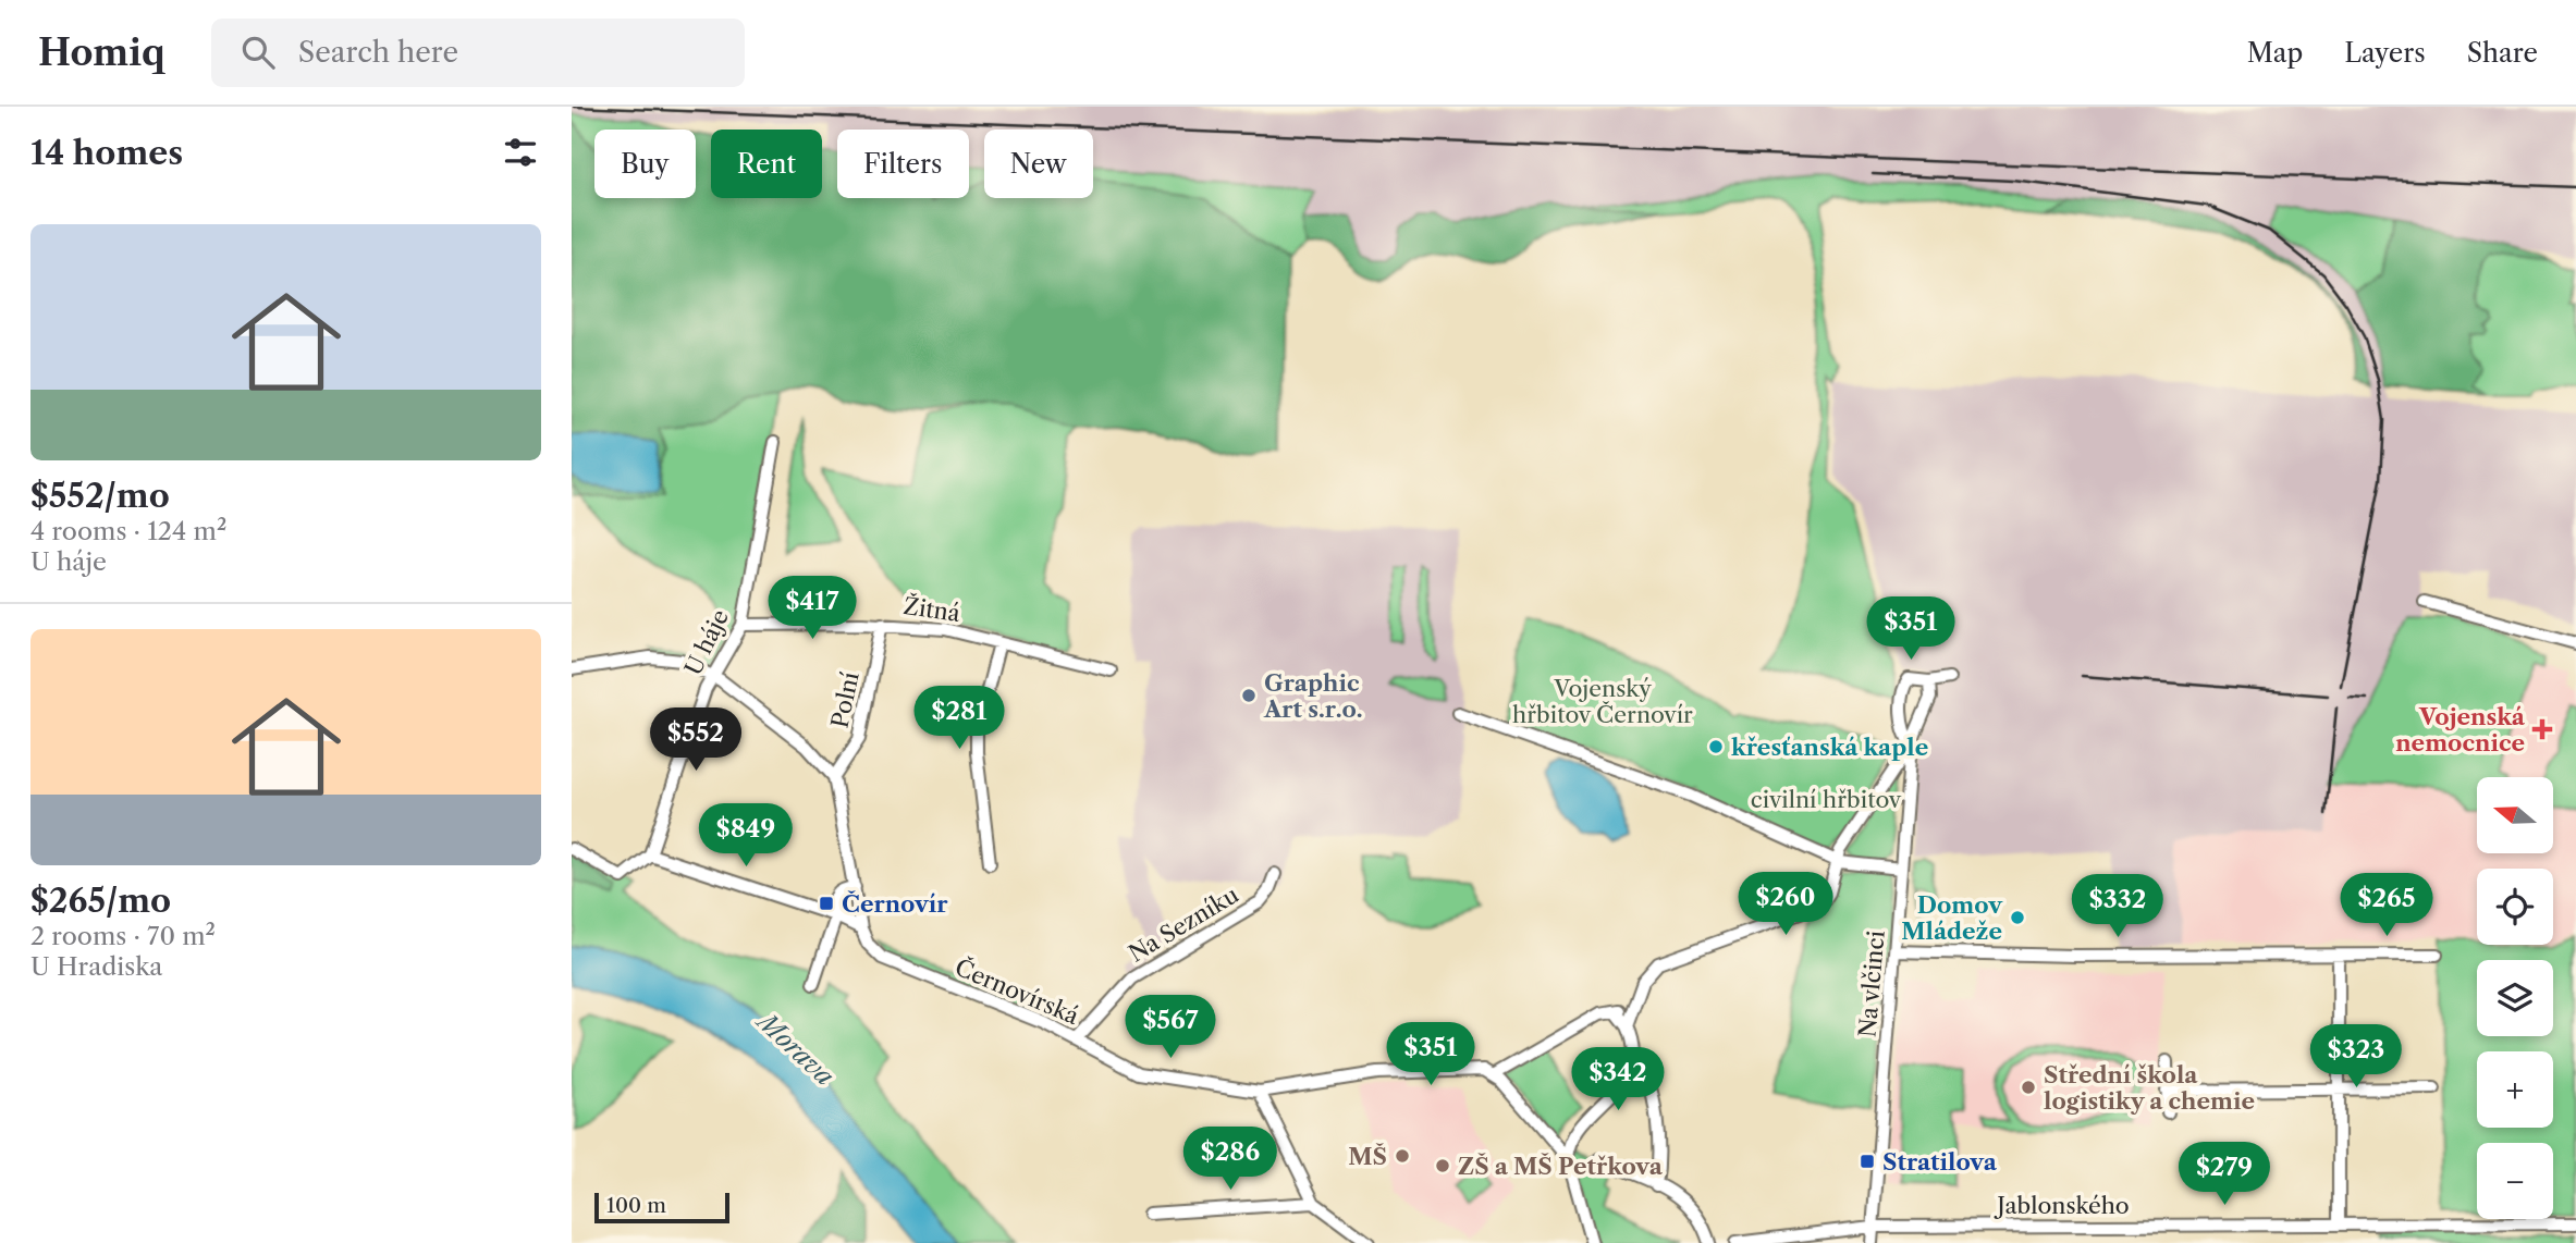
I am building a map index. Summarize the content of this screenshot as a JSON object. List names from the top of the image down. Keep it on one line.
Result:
{"streets":{"street":["Žitná","U háje","Polní","Na Sezníku","Na vlčinci","Černovírská","Jablonského"]},"crossings":[["Žitná","U háje"],["Žitná","Polní"],["Na Sezníku","Černovírská"],["Na vlčinci","Jablonského"]],"water":["Morava"],"parks":["Vojenský hřbitov Černovír","civilní hřbitov"],"places":{"other":["Graphic Art s.r.o.","křesťanská kaple","Domov Mládeže","Střední škola logistiky a chemie","MŠ","ZŠ a MŠ Petřkova"],"health":["Vojenská nemocnice"],"transit":["Černovír","Stratilova"]},"scale_bar":"100 m","north":"left","page":{"header":"Homiq","search":"Search here","nav":["Map","Layers","Share"],"heading":"14 homes","chip":["Buy","Rent","Filters","New"],"list":[{"name":"$552/mo","note":"4 rooms · 124 m² · U háje"},{"name":"$265/mo","note":"2 rooms · 70 m² · U Hradiska"}],"price":["$417","$351","$281","$552","$849","$260","$265","$332","$567","$351","$323","$342","$286","$279"],"map_buttons":["+","−"],"scale":"100 m"}}
